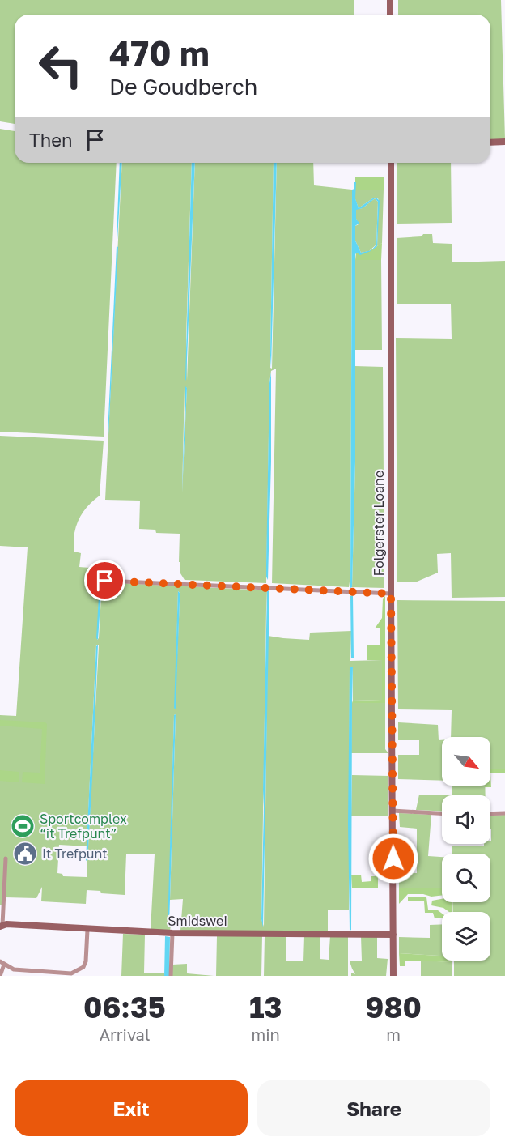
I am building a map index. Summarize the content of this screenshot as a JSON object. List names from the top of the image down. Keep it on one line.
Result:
{"streets":{"main road":["Folgerster Loane","Smidswei"]},"crossings":[["Folgerster Loane","Smidswei"]],"places":{"sports":["Sportcomplex “it Trefpunt”"],"public building":["It Trefpunt"]},"north":"bottom right","page":{"turn":["470 m","De Goudberch"],"then":"Then","eta":["06:35","Arrival","13","min","980","m"],"buttons":["Exit","Share"]}}
